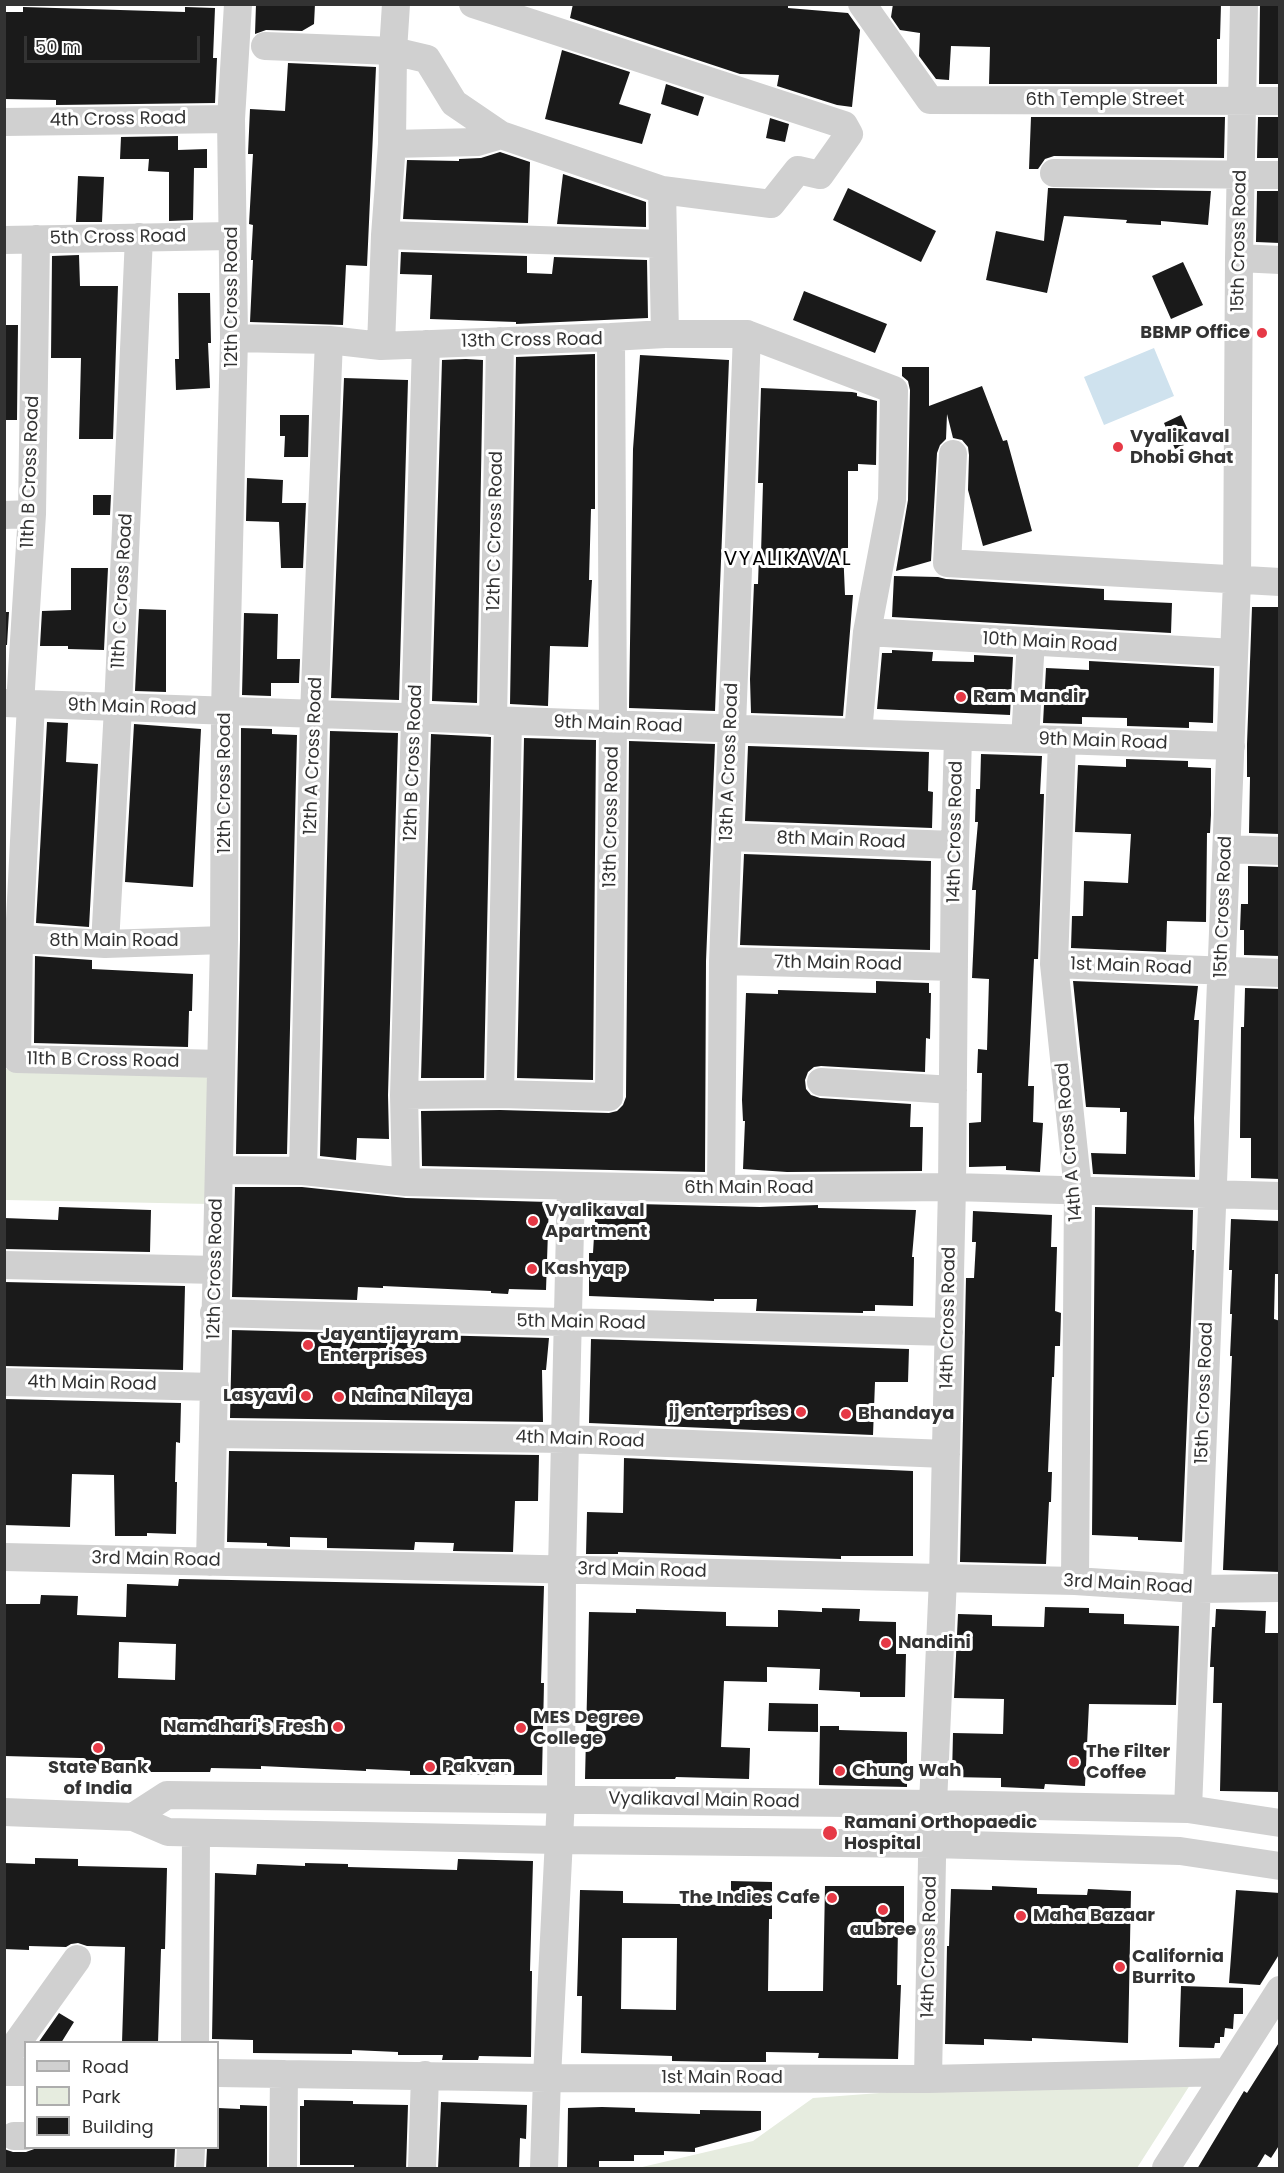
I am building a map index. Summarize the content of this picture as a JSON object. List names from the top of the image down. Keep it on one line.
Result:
{"streets":{"street":["6th Temple Street","4th Cross Road","5th Cross Road","15th Cross Road","12th Cross Road","13th Cross Road","11th B Cross Road","12th C Cross Road","11th C Cross Road","10th Main Road","9th Main Road","12th A Cross Road","13th A Cross Road","12th B Cross Road","14th Cross Road","8th Main Road","7th Main Road","1st Main Road","14th A Cross Road","6th Main Road","5th Main Road","4th Main Road","3rd Main Road","Vyalikaval Main Road"]},"crossings":[["6th Temple Street","15th Cross Road"],["4th Cross Road","12th Cross Road"],["5th Cross Road","12th Cross Road"],["5th Cross Road","11th B Cross Road"],["5th Cross Road","11th C Cross Road"],["15th Cross Road","10th Main Road"],["15th Cross Road","9th Main Road"],["15th Cross Road","1st Main Road"],["15th Cross Road","6th Main Road"],["15th Cross Road","3rd Main Road"],["15th Cross Road","Vyalikaval Main Road"],["12th Cross Road","13th Cross Road"],["12th Cross Road","11th B Cross Road"],["12th Cross Road","9th Main Road"],["12th Cross Road","8th Main Road"],["12th Cross Road","6th Main Road"],["12th Cross Road","5th Main Road"],["12th Cross Road","4th Main Road"],["12th Cross Road","3rd Main Road"],["13th Cross Road","12th C Cross Road"],["13th Cross Road","9th Main Road"],["13th Cross Road","12th A Cross Road"],["13th Cross Road","12th B Cross Road"],["11th B Cross Road","9th Main Road"],["11th B Cross Road","8th Main Road"],["12th C Cross Road","9th Main Road"],["11th C Cross Road","9th Main Road"],["11th C Cross Road","8th Main Road"],["9th Main Road","12th A Cross Road"],["9th Main Road","13th A Cross Road"],["9th Main Road","12th B Cross Road"],["9th Main Road","14th Cross Road"],["9th Main Road","14th A Cross Road"],["12th A Cross Road","6th Main Road"],["13th A Cross Road","8th Main Road"],["13th A Cross Road","7th Main Road"],["13th A Cross Road","6th Main Road"],["12th B Cross Road","6th Main Road"],["14th Cross Road","8th Main Road"],["14th Cross Road","7th Main Road"],["14th Cross Road","1st Main Road"],["14th Cross Road","6th Main Road"],["14th Cross Road","5th Main Road"],["14th Cross Road","4th Main Road"],["14th Cross Road","3rd Main Road"],["14th Cross Road","Vyalikaval Main Road"],["1st Main Road","14th A Cross Road"],["14th A Cross Road","6th Main Road"],["14th A Cross Road","3rd Main Road"]],"districts":["VYALIKAVAL"],"places":["BBMP Office","Vyalikaval Dhobi Ghat","Ram Mandir","Vyalikaval Apartment","Kashyap","Jayantijayram Enterprises","Lasyavi","Naina Nilaya","jj enterprises","Bhandaya","Nandini","Namdhari's Fresh","MES Degree College","State Bank of India","The Filter Coffee","Pakvan","Chung Wah","Ramani Orthopaedic Hospital","The Indies Cafe","aubree","Maha Bazaar","California Burrito"],"legend":["Road","Park","Building"],"scale_bar":"50 m"}
